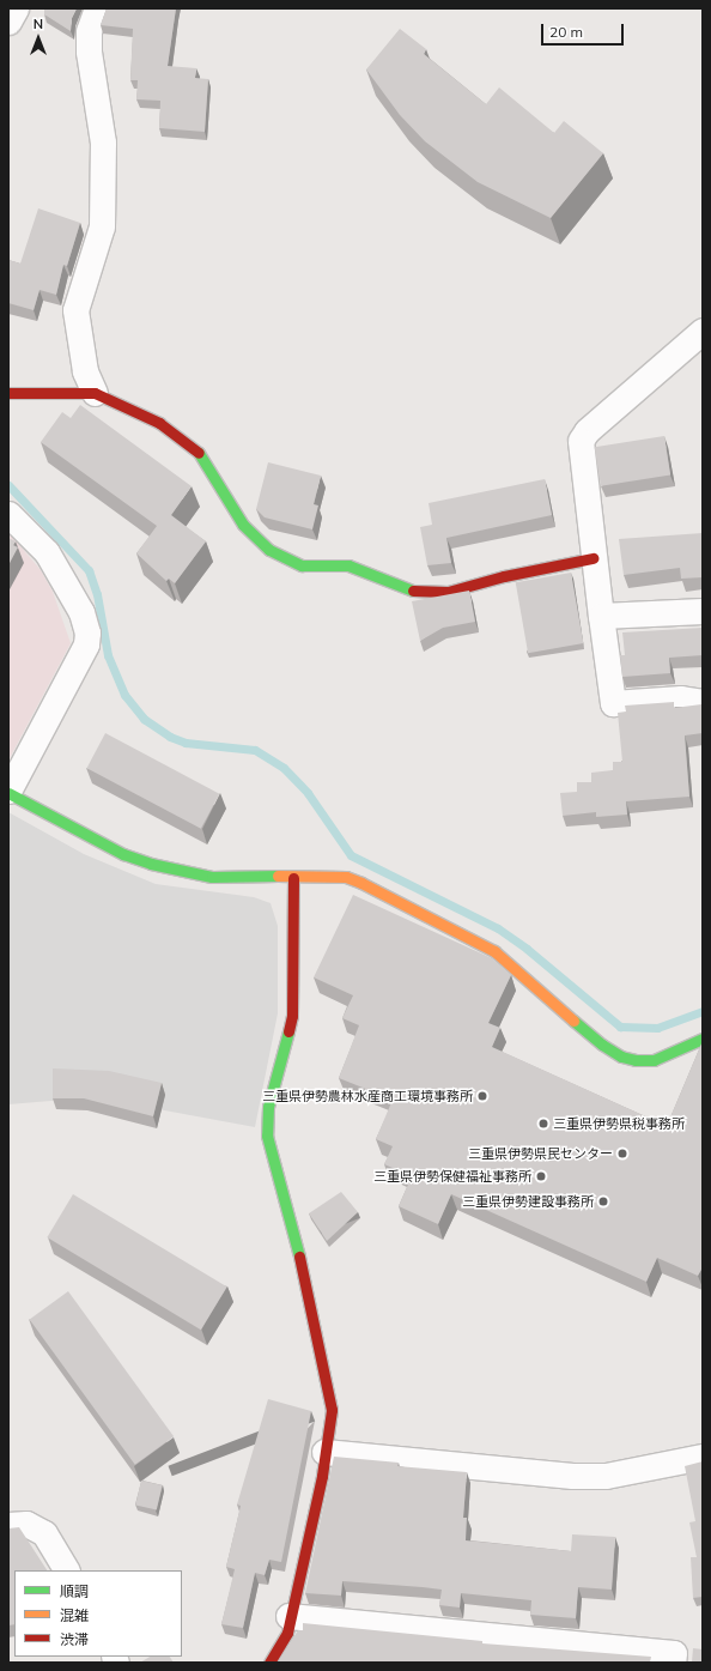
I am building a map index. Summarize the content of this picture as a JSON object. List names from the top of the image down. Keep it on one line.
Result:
{"places":["三重県伊勢農林水産商工環境事務所","三重県伊勢県税事務所","三重県伊勢県民センター","三重県伊勢保健福祉事務所","三重県伊勢建設事務所"],"legend":["順調","混雑","渋滞"],"scale_bar":"20 m","north":"top"}
